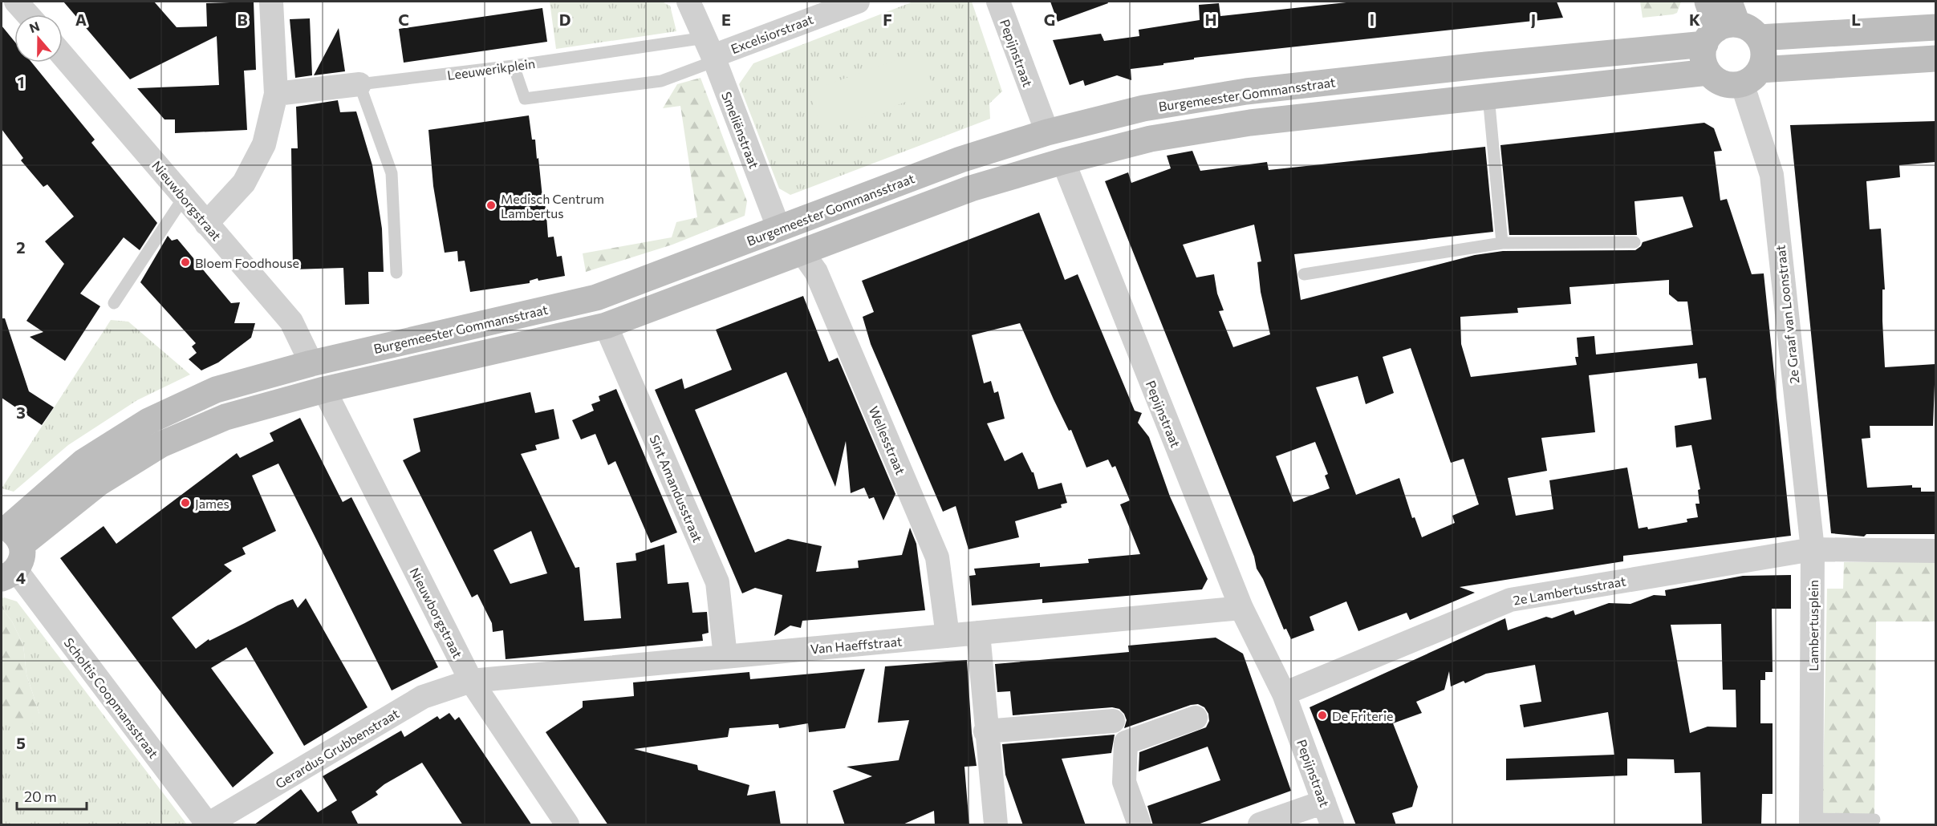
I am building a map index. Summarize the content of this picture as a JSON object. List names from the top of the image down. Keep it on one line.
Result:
{"streets":{"street":["Excelsiorstraat","Pepijnstraat","Leeuwerikplein","Burgemeester Gommansstraat","Smeliënstraat","Nieuwborgstraat","2e Graaf van Loonstraat","Wellesstraat","Sint Amandusstraat","2e Lambertusstraat","Lambertusplein","Van Haeffstraat","Scholtis Coopmansstraat","Gerardus Grubbenstraat"]},"crossings":[["Excelsiorstraat","Leeuwerikplein"],["Excelsiorstraat","Smeliënstraat"],["Pepijnstraat","Burgemeester Gommansstraat"],["Pepijnstraat","2e Lambertusstraat"],["Pepijnstraat","Van Haeffstraat"],["Leeuwerikplein","Smeliënstraat"],["Burgemeester Gommansstraat","Smeliënstraat"],["Burgemeester Gommansstraat","Nieuwborgstraat"],["Burgemeester Gommansstraat","2e Graaf van Loonstraat"],["Smeliënstraat","Wellesstraat"],["Nieuwborgstraat","Van Haeffstraat"],["Nieuwborgstraat","Gerardus Grubbenstraat"],["2e Graaf van Loonstraat","2e Lambertusstraat"],["2e Graaf van Loonstraat","Lambertusplein"],["Wellesstraat","Van Haeffstraat"],["Sint Amandusstraat","Van Haeffstraat"],["2e Lambertusstraat","Lambertusplein"],["Van Haeffstraat","Gerardus Grubbenstraat"],["Scholtis Coopmansstraat","Gerardus Grubbenstraat"]],"places":["Medisch Centrum Lambertus","Bloem Foodhouse","James","De Friterie"],"scale_bar":"20 m","north":"top","grid":{"columns":["A","B","C","D","E","F","G","H","I","J","K","L"],"rows":["1","2","3","4","5"]}}
